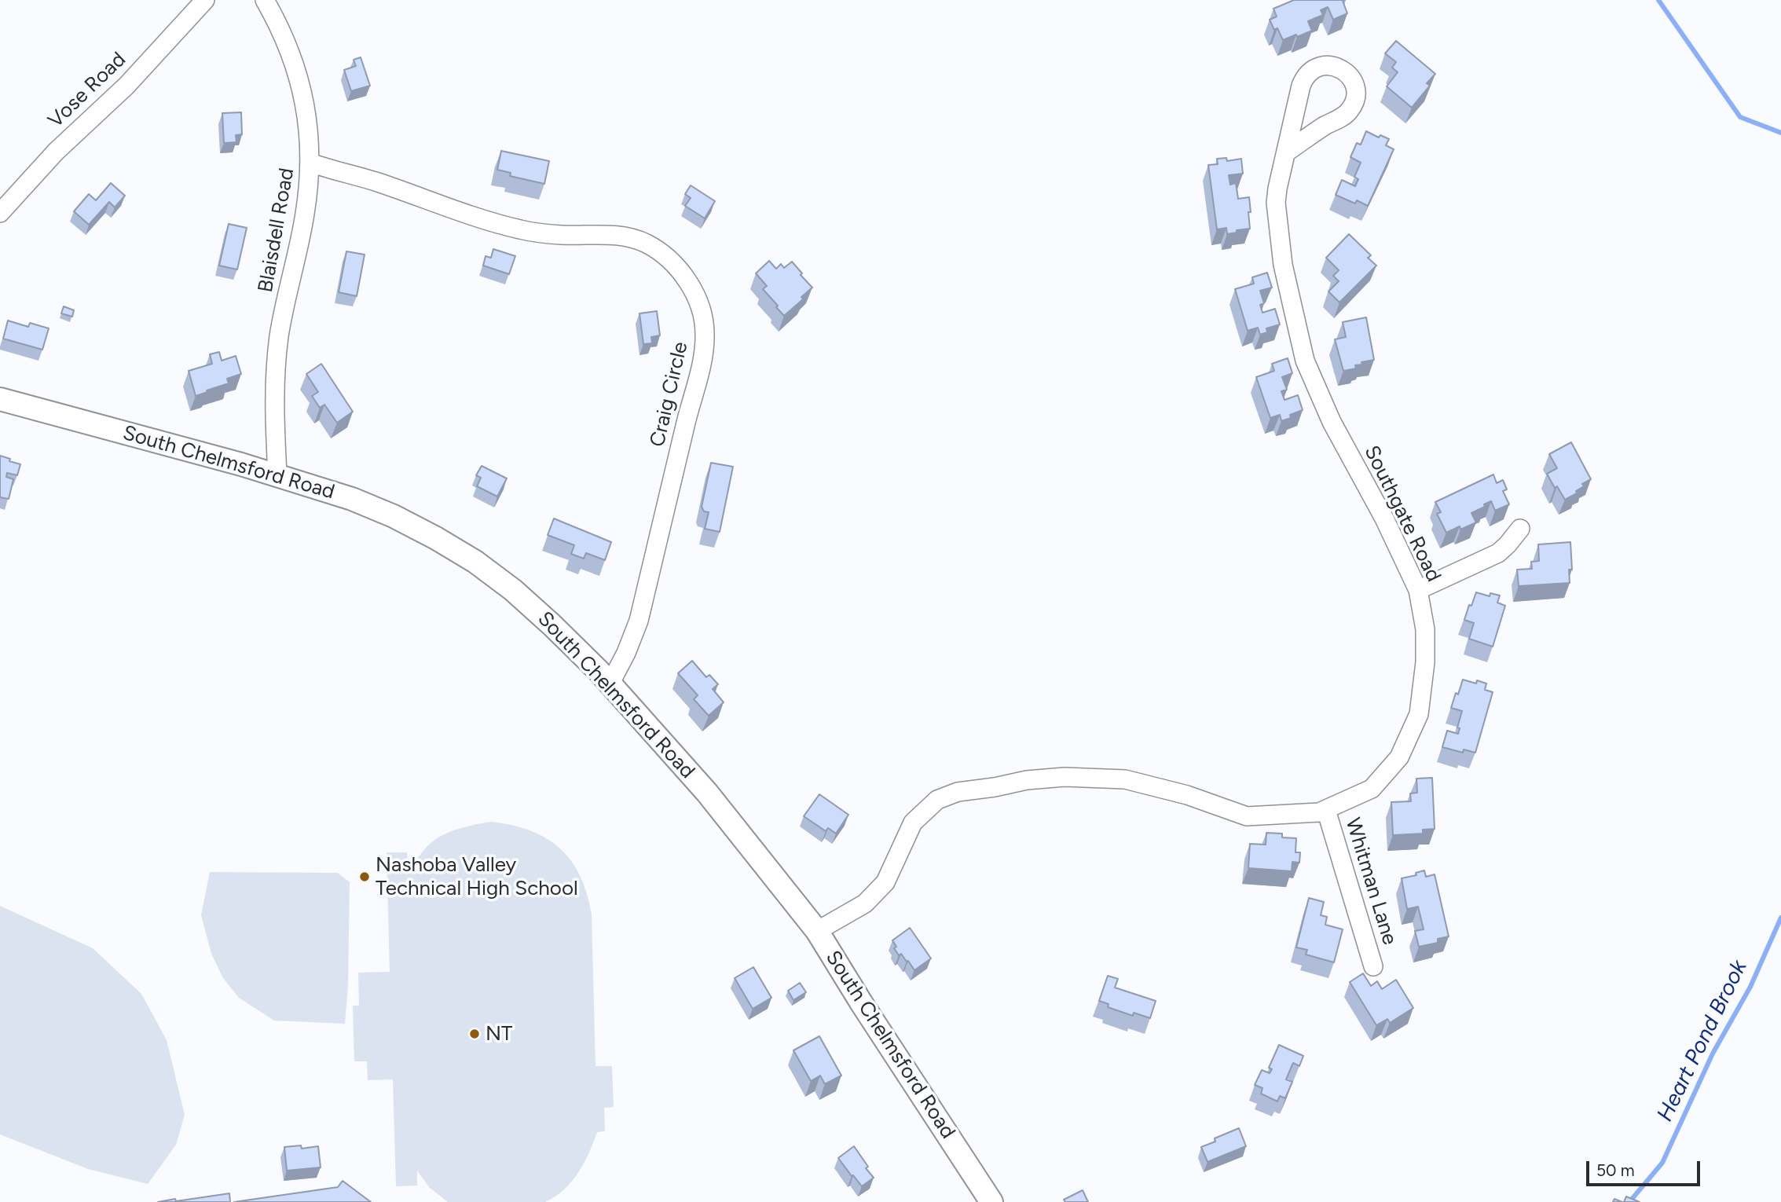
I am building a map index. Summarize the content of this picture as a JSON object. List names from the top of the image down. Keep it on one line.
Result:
{"streets":{"main road":["South Chelmsford Road"],"street":["Vose Road","Blaisdell Road","Craig Circle","Southgate Road","Whitman Lane"]},"crossings":[["Blaisdell Road","Craig Circle"],["Blaisdell Road","South Chelmsford Road"],["Craig Circle","South Chelmsford Road"],["South Chelmsford Road","Southgate Road"],["Southgate Road","Whitman Lane"]],"water":["Heart Pond Brook"],"places":["Nashoba Valley Technical High School","NT"],"scale_bar":"50 m"}
